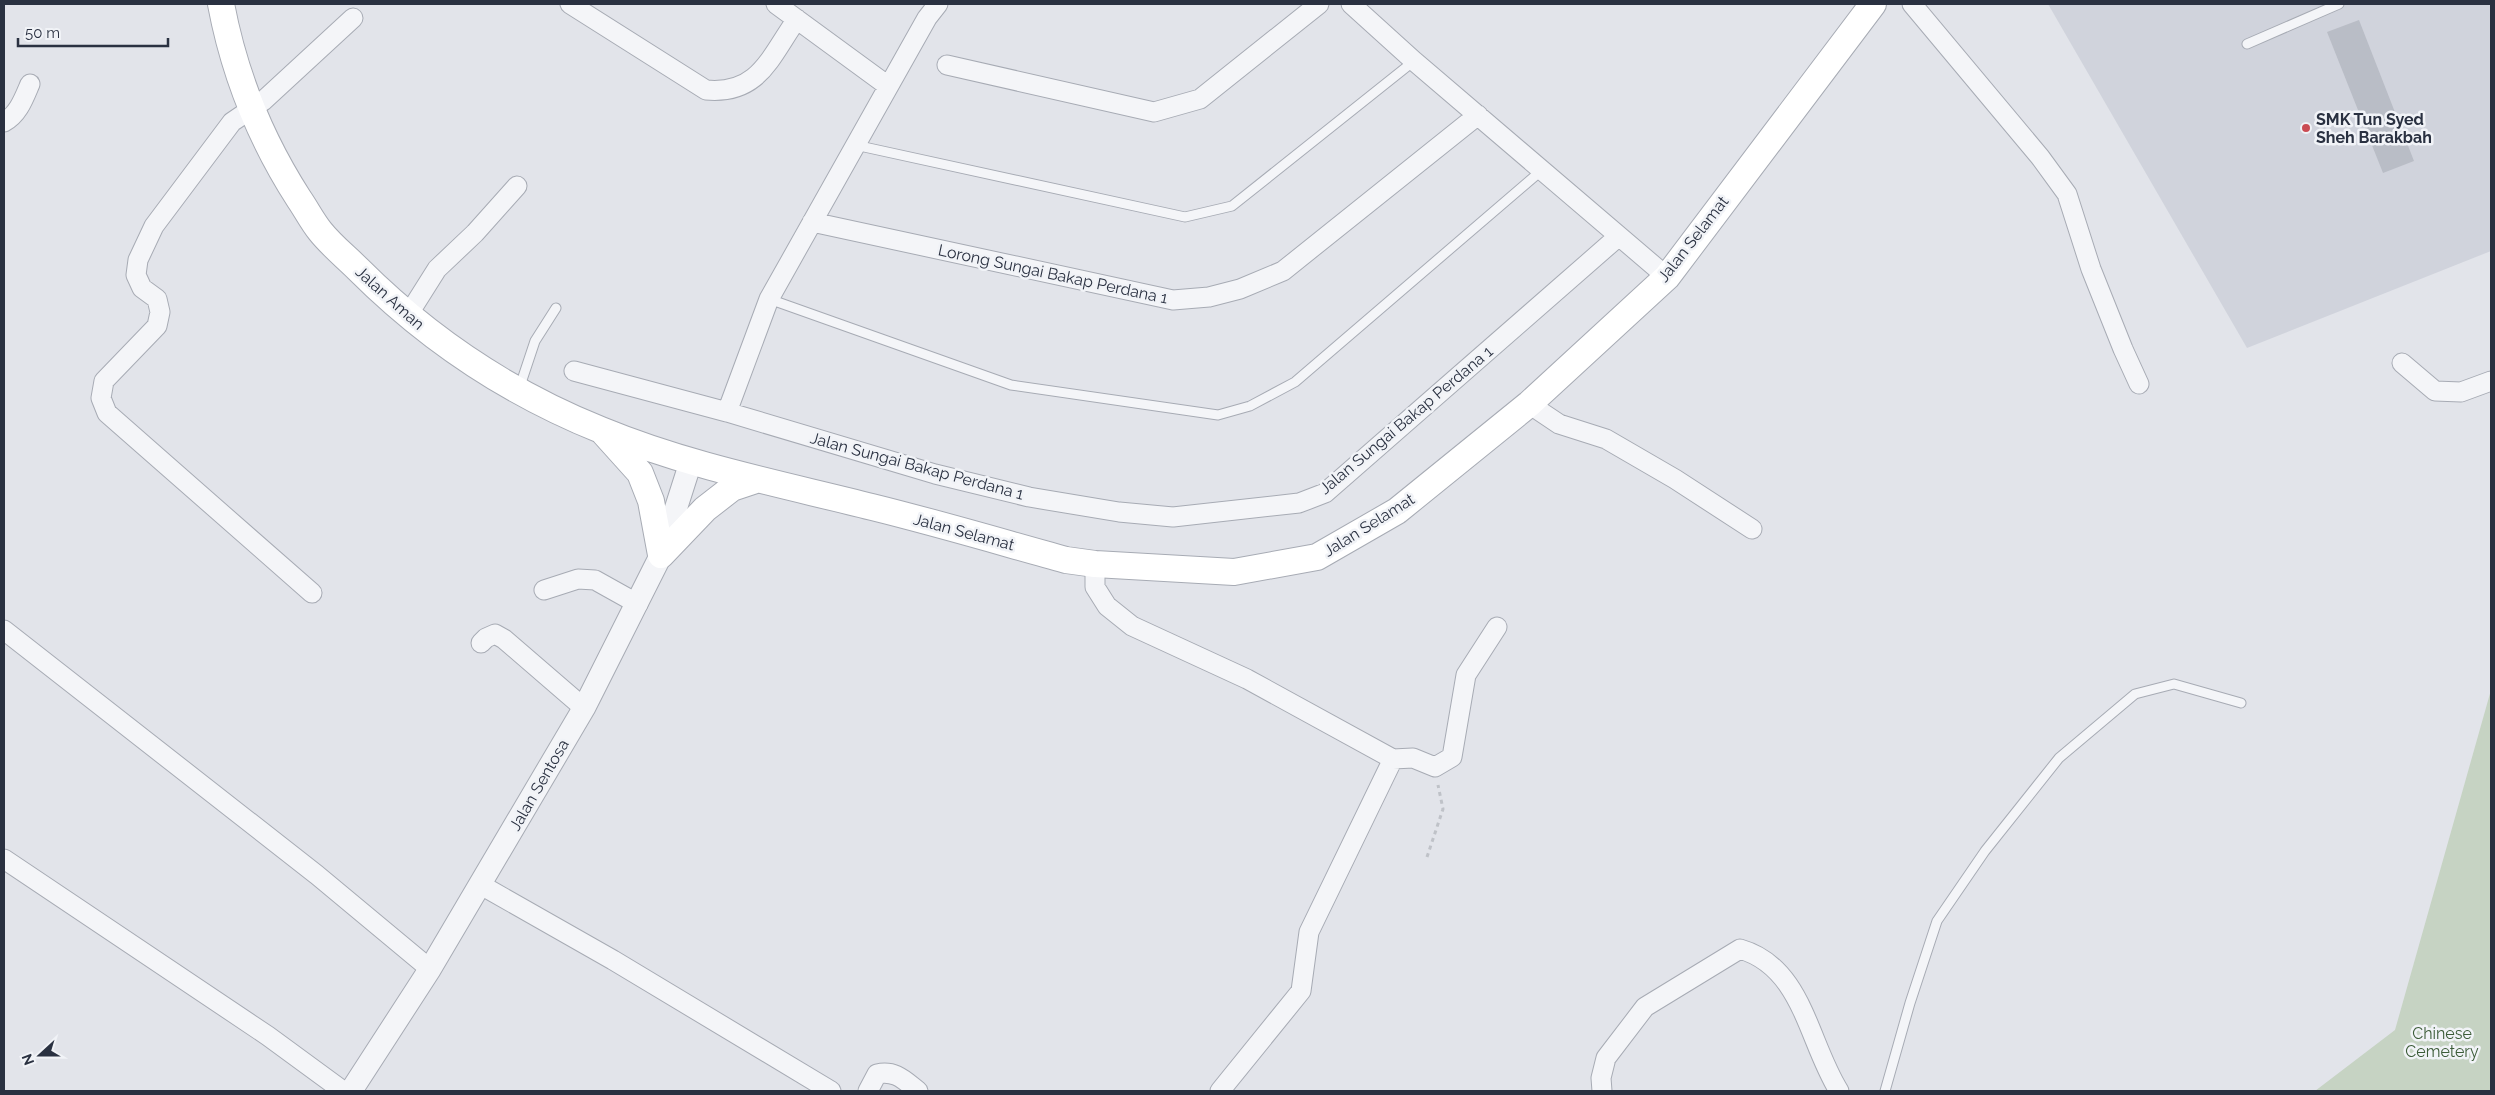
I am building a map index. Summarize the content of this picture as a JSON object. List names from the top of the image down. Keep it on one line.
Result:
{"streets":{"main road":["Jalan Selamat","Jalan Aman"],"street":["Lorong Sungai Bakap Perdana 1","Jalan Sungai Bakap Perdana 1","Jalan Sentosa"]},"crossings":[["Jalan Selamat","Jalan Aman"],["Jalan Selamat","Jalan Sentosa"],["Jalan Aman","Jalan Sentosa"]],"parks":["Chinese Cemetery"],"places":["SMK Tun Syed Sheh Barakbah"],"scale_bar":"50 m","north":"left"}
